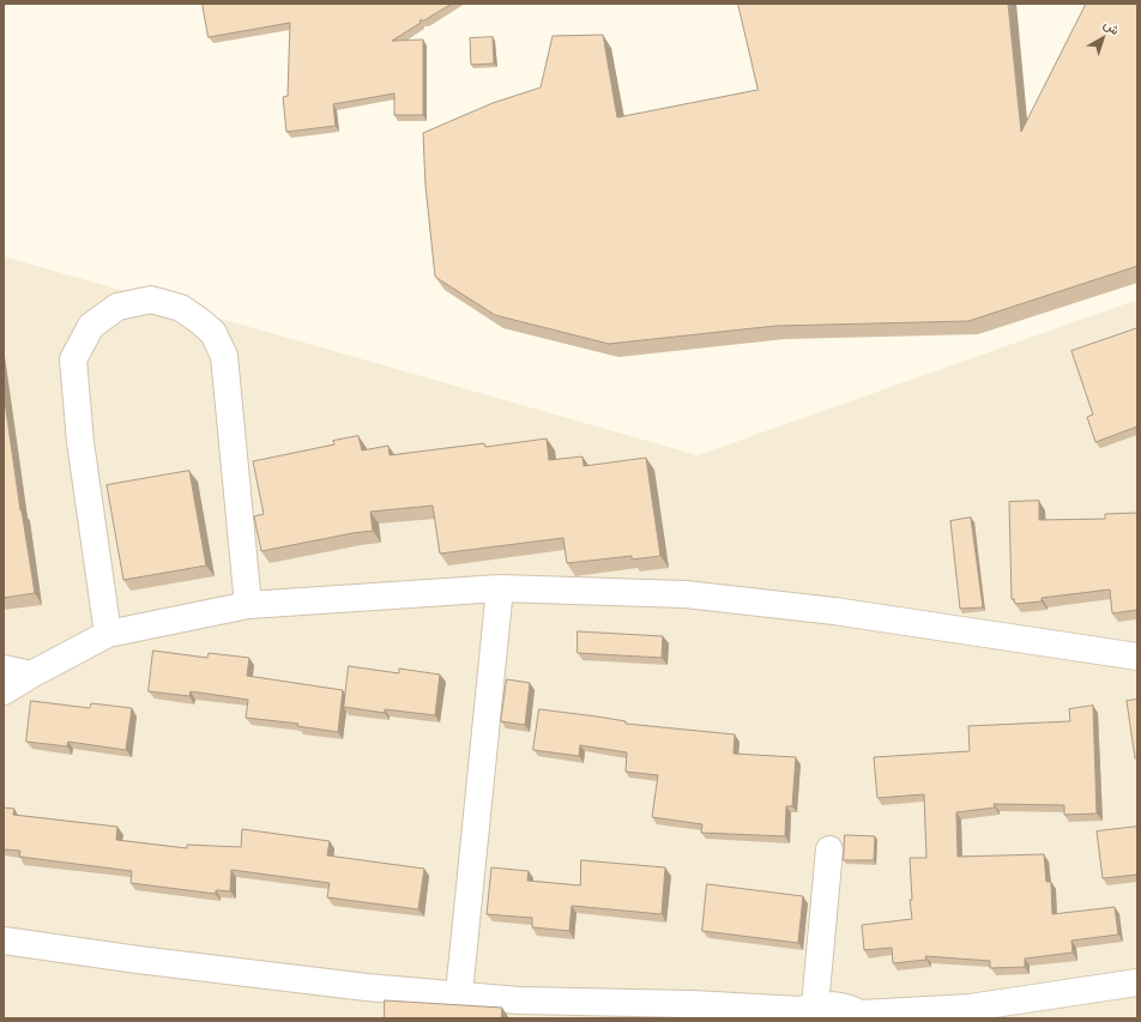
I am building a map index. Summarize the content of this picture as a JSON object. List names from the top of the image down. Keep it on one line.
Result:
{"north":"top right"}
